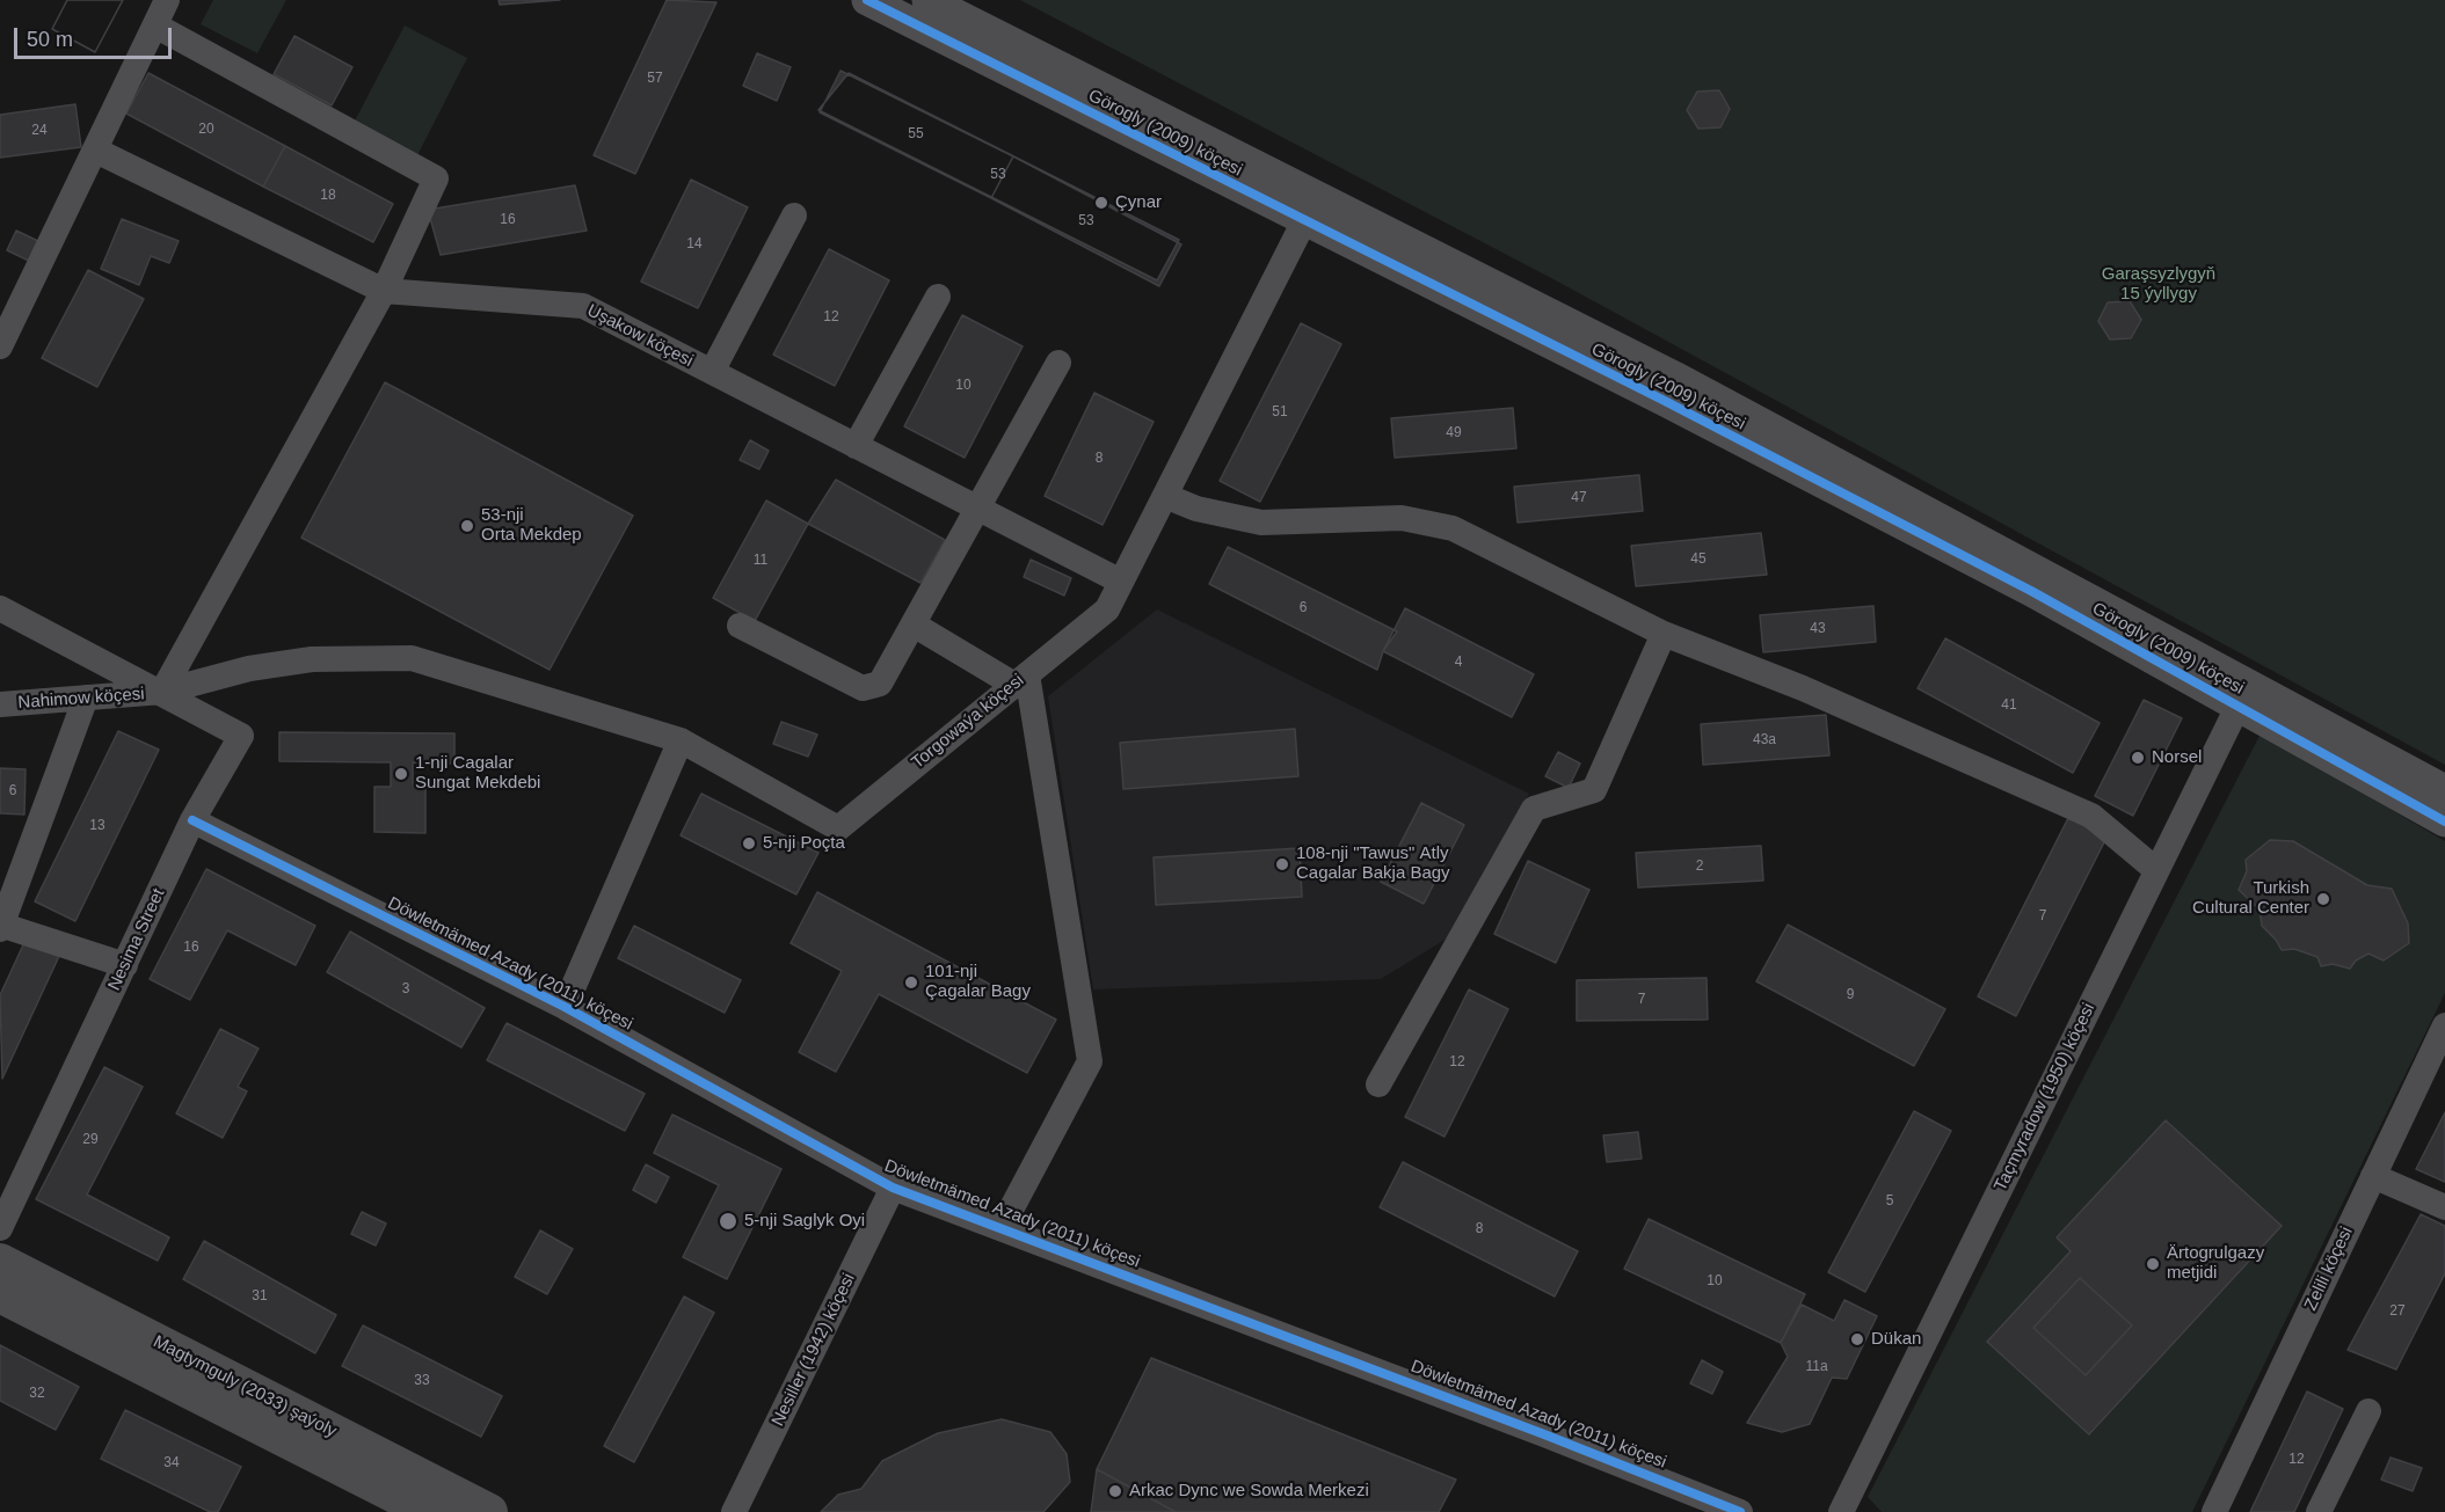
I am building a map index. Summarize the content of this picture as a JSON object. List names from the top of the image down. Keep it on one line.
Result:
{"streets":{"main road":["Magtymguly (2033) şaýoly"],"street":["Görogly (2009) köçesi","Uşakow köçesi","Nahimow köçesi","Torgowaýa köçesi","Nesima Street","Döwletmämed Azady (2011) köçesi","Taçmyradow (1950) köçesi","Zelili köçesi","Nesiller (1942) köçesi"]},"crossings":[["Görogly (2009) köçesi","Torgowaýa köçesi"],["Görogly (2009) köçesi","Taçmyradow (1950) köçesi"],["Uşakow köçesi","Torgowaýa köçesi"],["Nahimow köçesi","Torgowaýa köçesi"],["Nahimow köçesi","Nesima Street"],["Nesima Street","Döwletmämed Azady (2011) köçesi"],["Döwletmämed Azady (2011) köçesi","Nesiller (1942) köçesi"]],"parks":["Garaşsyzlygyň 15 ýyllygy"],"places":["Çynar","53-nji Orta Mekdep","Norsel","1-nji Cagalar Sungat Mekdebi","5-nji Poçta","108-nji \"Tawus\" Atly Cagalar Bakja Bagy","Turkish Cultural Center","101-nji Çagalar Bagy","5-nji Saglyk Oyi","Ärtogrulgazy metjidi","Dükan","Arkac Dync we Sowda Merkezi"],"house_numbers":["57","20","24","55","53","18","16","53","14","12","10","51","49","8","47","45","11","6","43","4","41","43a","6","13","2","7","16","3","9","7","12","29","5","8","10","31","27","11a","33","32","12","34"],"scale_bar":"50 m"}
